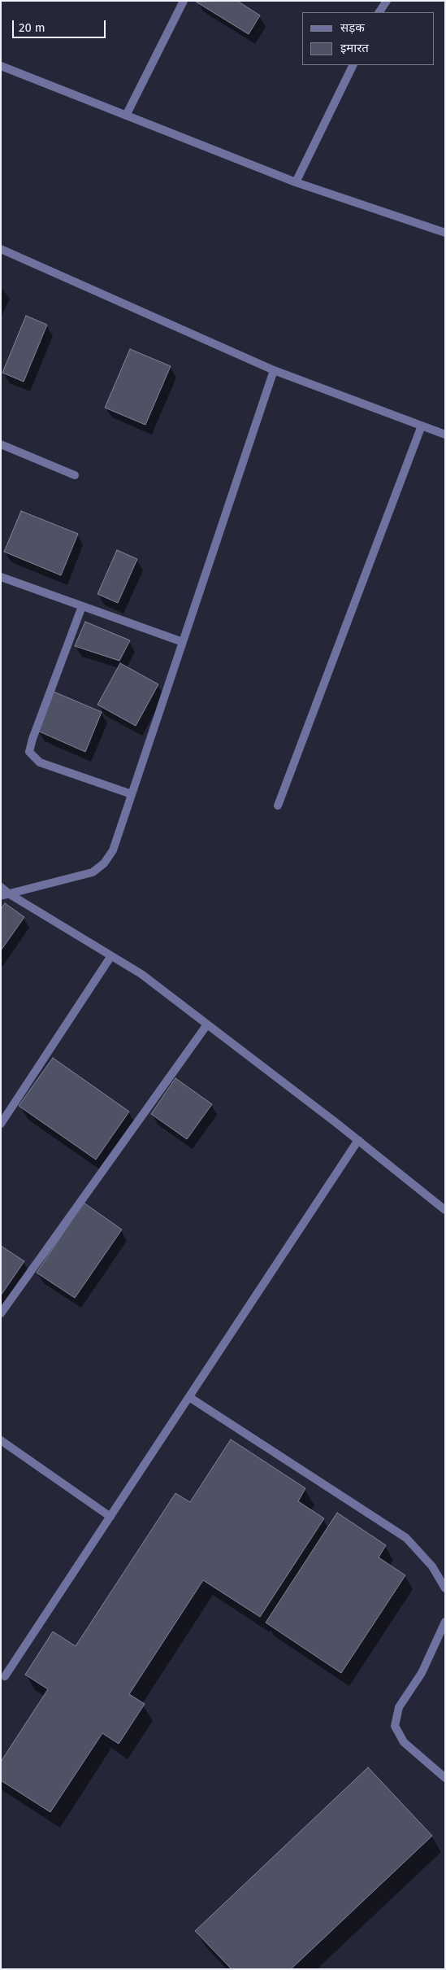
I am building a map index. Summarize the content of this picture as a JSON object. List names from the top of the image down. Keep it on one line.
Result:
{"legend":["सड़क","इमारत"],"scale_bar":"20 m"}
